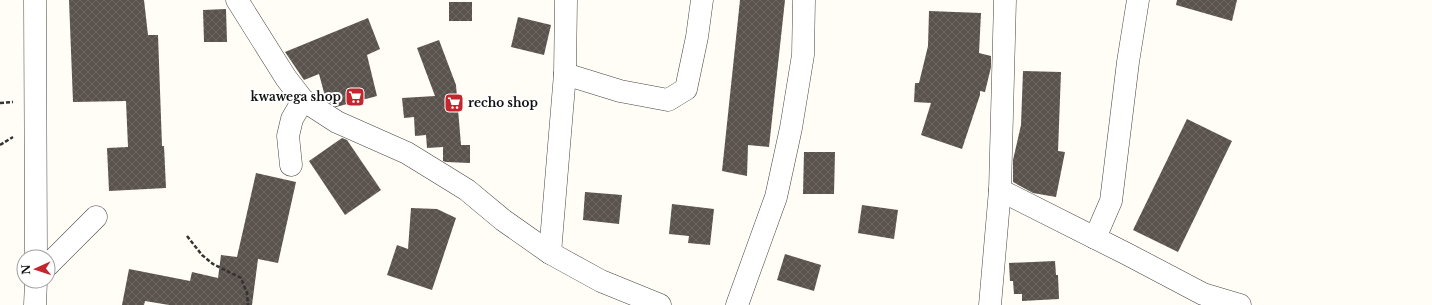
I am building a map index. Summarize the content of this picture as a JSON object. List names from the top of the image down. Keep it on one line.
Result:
{"places":{"supermarket":["kwawega shop","recho shop"]},"north":"left"}
